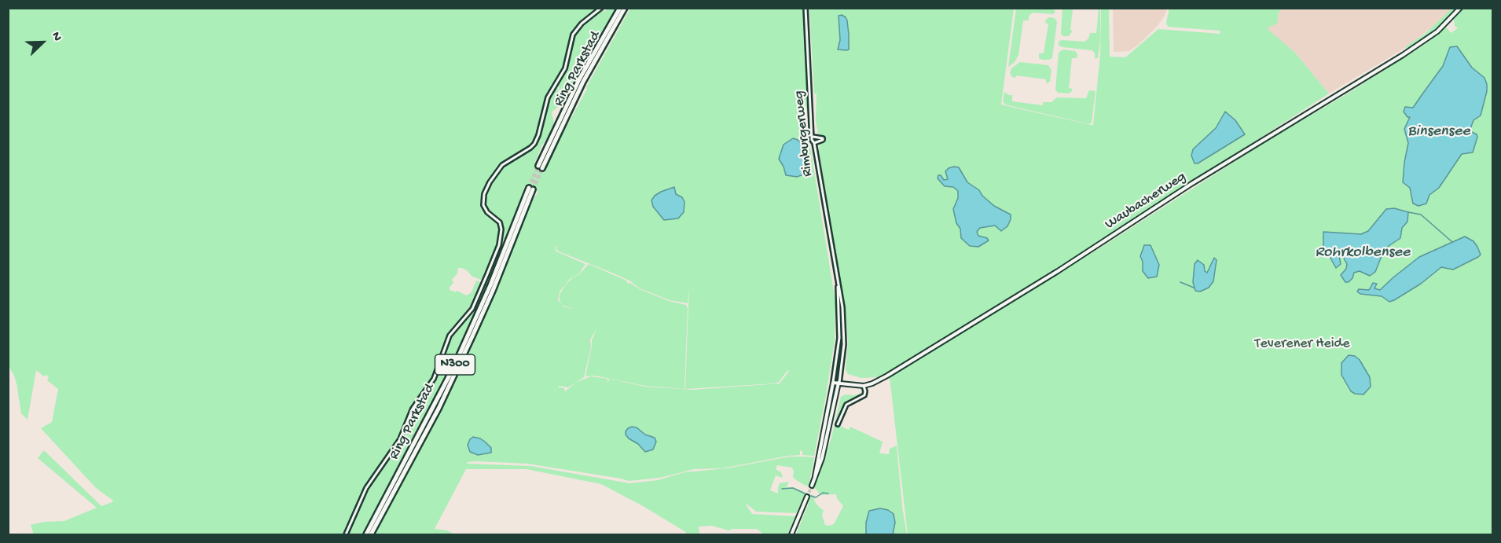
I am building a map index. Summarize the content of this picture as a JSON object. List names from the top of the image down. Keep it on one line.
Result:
{"streets":{"highway":["Ring Parkstad","N300"],"street":["Rimburgerweg","Waubacherweg"]},"crossings":[["Rimburgerweg","Waubacherweg"]],"water":["Binsensee","Rohrkolbensee"],"parks":["Teverener Heide"],"north":"top right"}
